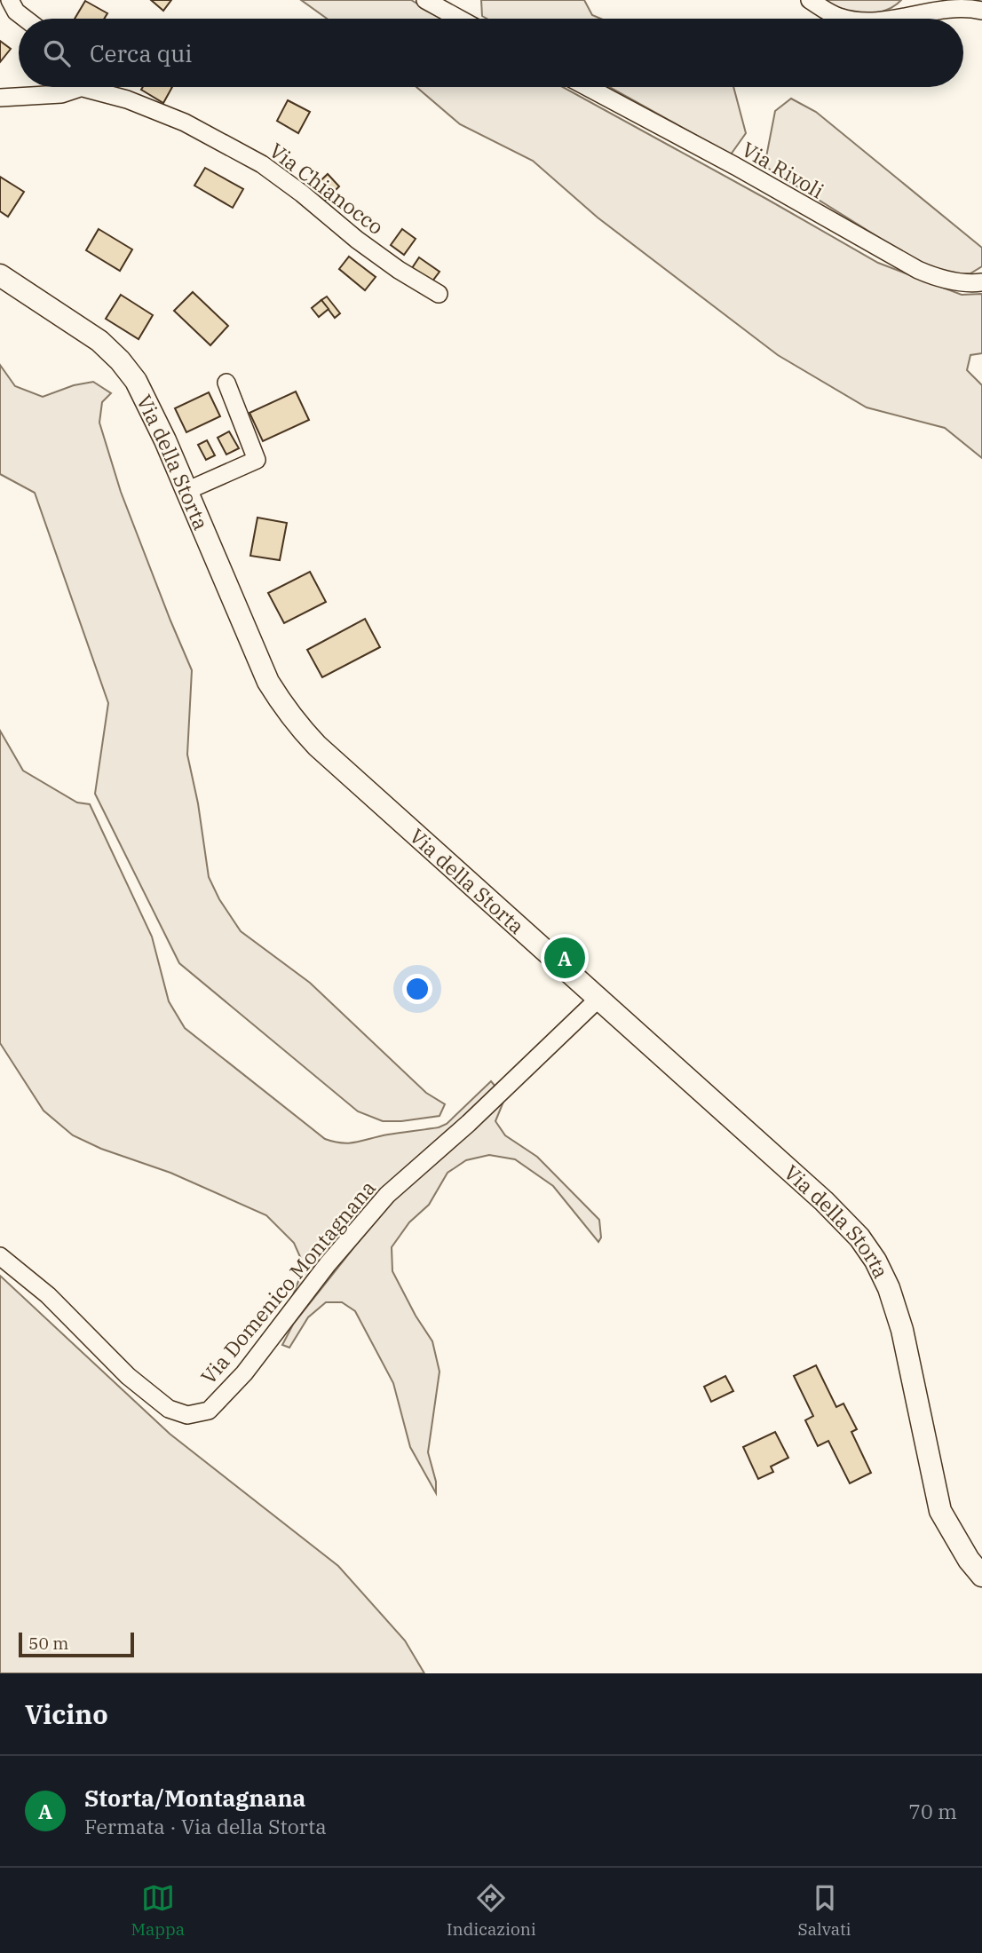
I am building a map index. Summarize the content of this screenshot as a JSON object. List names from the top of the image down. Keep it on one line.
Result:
{"streets":{"main road":["Via della Storta"],"street":["Via Rivoli","Via Chianocco","Via Domenico Montagnana"]},"crossings":[["Via della Storta","Via Domenico Montagnana"]],"scale_bar":"50 m","page":{"search":"Cerca qui","pins":"A","scale":"50 m","heading":"Vicino","list":[{"mark":"A","name":"Storta/Montagnana","note":"Fermata · Via della Storta","value":"70 m"}],"nav":["Mappa","Indicazioni","Salvati"]}}
